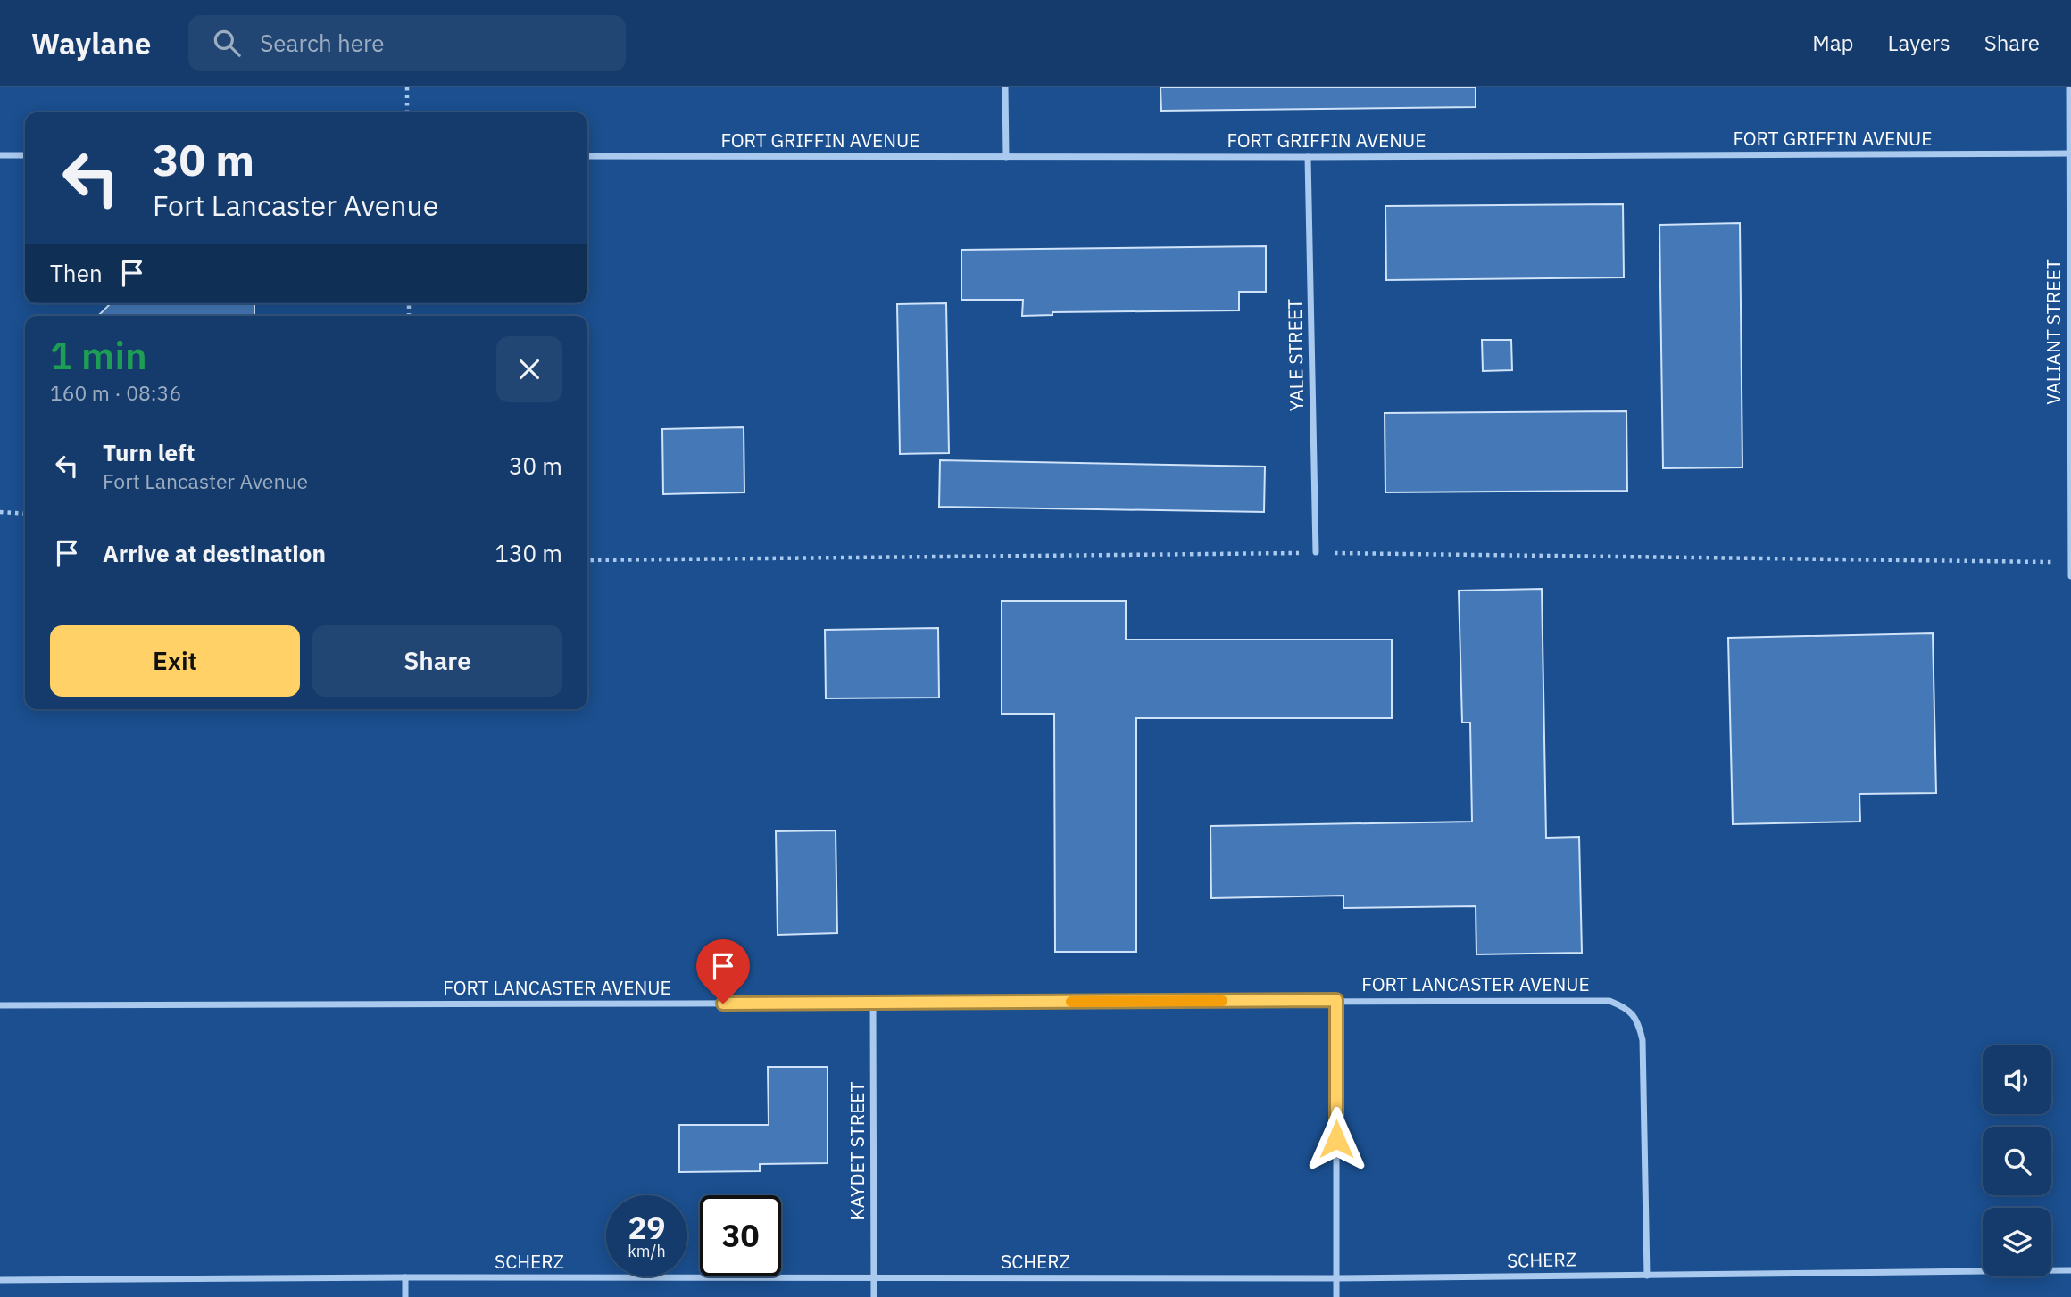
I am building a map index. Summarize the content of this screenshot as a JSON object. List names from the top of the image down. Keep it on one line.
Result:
{"streets":{"street":["FORT GRIFFIN AVENUE","VALIANT STREET","YALE STREET","FORT LANCASTER AVENUE","KAYDET STREET","SCHERZ"]},"crossings":[["FORT GRIFFIN AVENUE","VALIANT STREET"],["FORT GRIFFIN AVENUE","YALE STREET"],["FORT LANCASTER AVENUE","KAYDET STREET"],["FORT LANCASTER AVENUE","SCHERZ"],["KAYDET STREET","SCHERZ"]],"page":{"header":"Waylane","search":"Search here","nav":["Map","Layers","Share"],"turn":["30 m","Fort Lancaster Avenue"],"then":"Then","heading":["1 min","160 m · 08:36"],"list":[{"name":"Turn left","note":"Fort Lancaster Avenue","value":"30 m"},{"name":"Arrive at destination","value":"130 m"}],"buttons":["Exit","Share"],"speed":"29 km/h","limit":"30"}}
